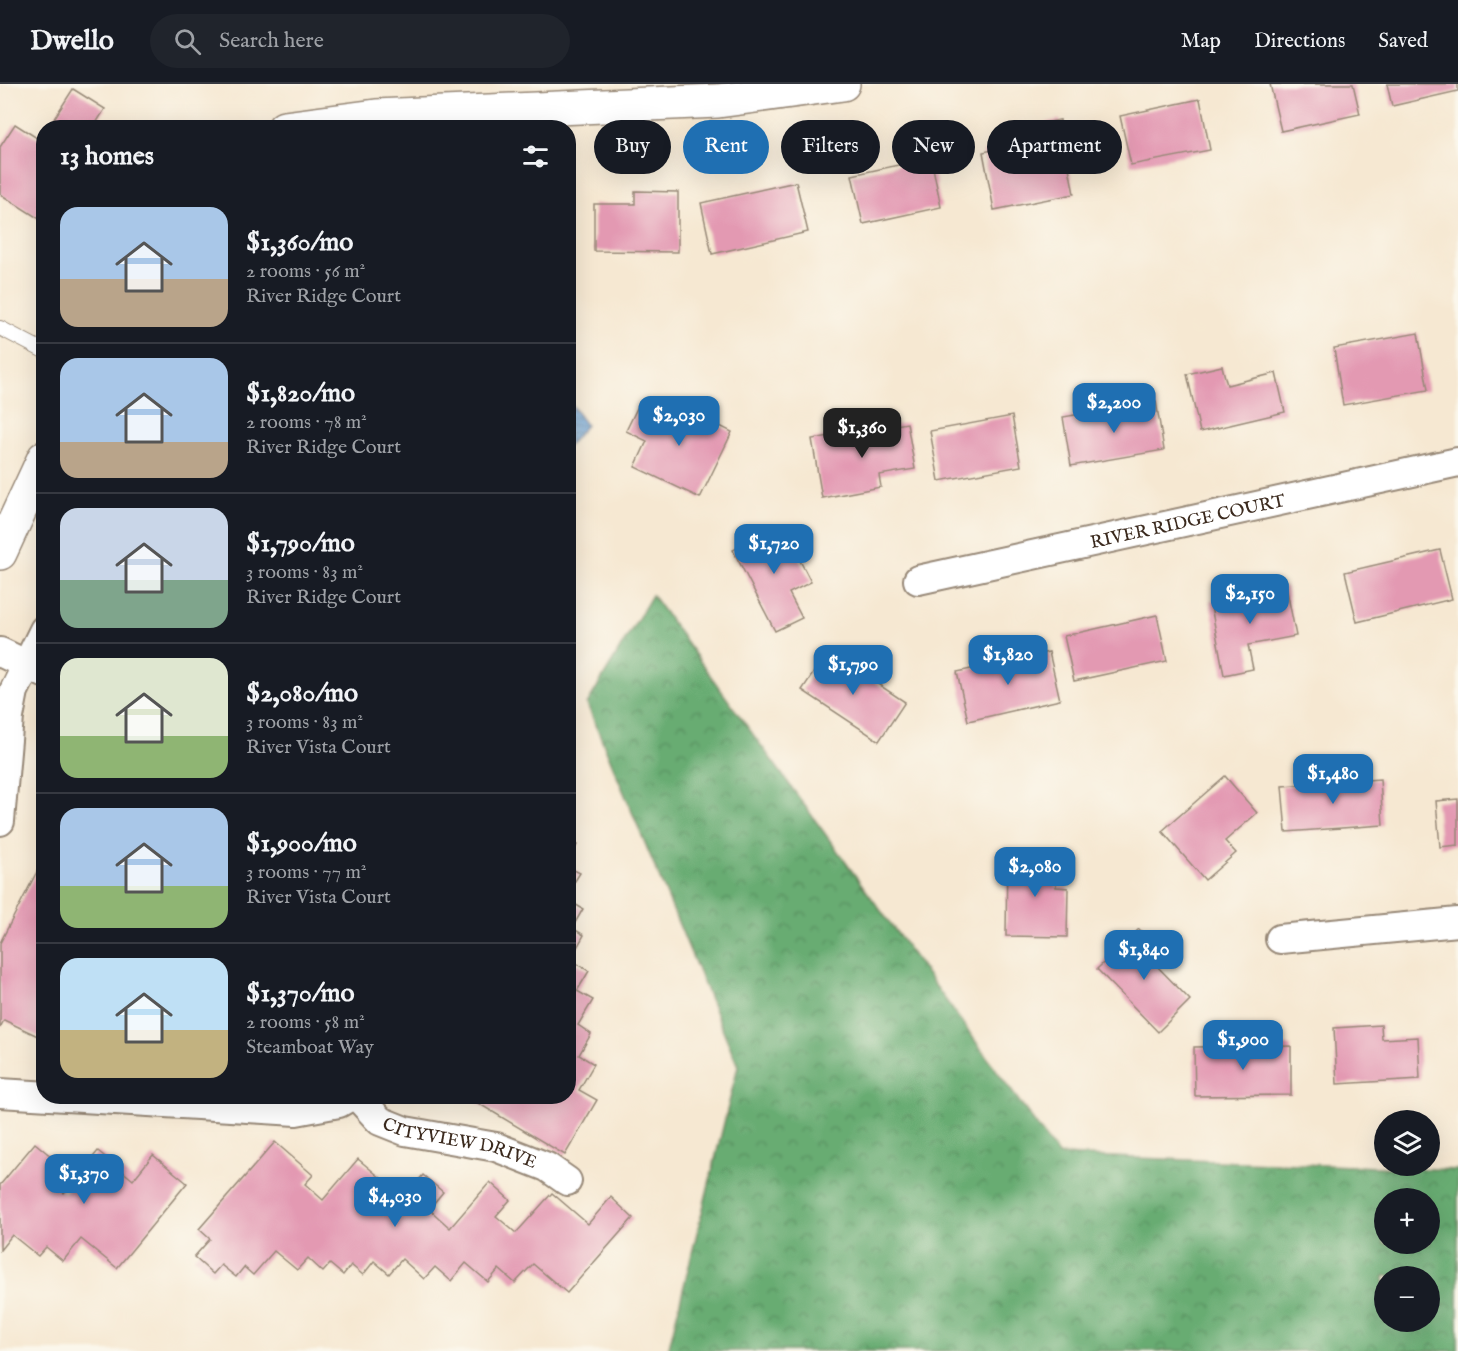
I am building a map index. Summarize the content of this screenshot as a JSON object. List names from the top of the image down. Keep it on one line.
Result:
{"streets":{"street":["RIVER RIDGE COURT","CITYVIEW DRIVE"]},"page":{"header":"Dwello","search":"Search here","nav":["Map","Directions","Saved"],"chip":["Buy","Rent","Filters","New","Apartment"],"heading":"13 homes","list":[{"name":"$1,360/mo","note":"2 rooms · 56 m² · River Ridge Court"},{"name":"$1,820/mo","note":"2 rooms · 78 m² · River Ridge Court"},{"name":"$1,790/mo","note":"3 rooms · 83 m² · River Ridge Court"},{"name":"$2,080/mo","note":"3 rooms · 83 m² · River Vista Court"},{"name":"$1,900/mo","note":"3 rooms · 77 m² · River Vista Court"},{"name":"$1,370/mo","note":"2 rooms · 58 m² · Steamboat Way"}],"price":["$2,200","$2,030","$1,360","$1,720","$2,150","$1,820","$1,790","$1,480","$2,080","$1,840","$1,900","$1,370","$4,030"],"map_buttons":["+","−"]}}
